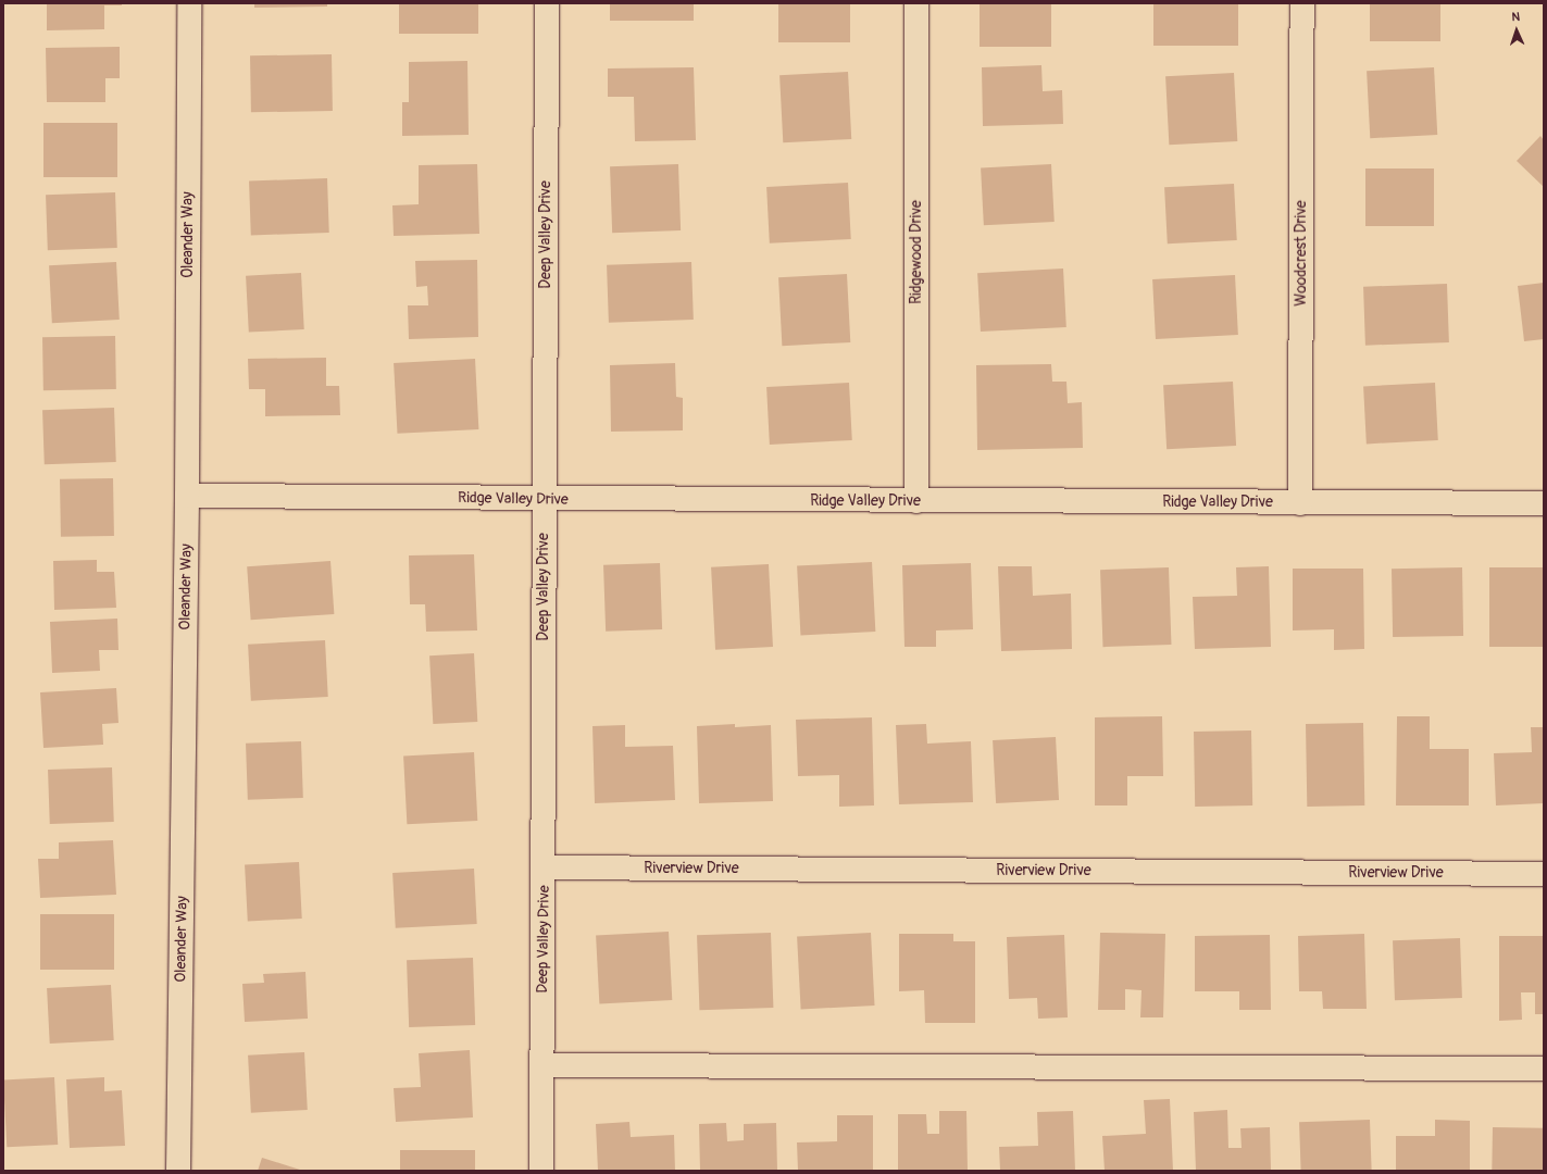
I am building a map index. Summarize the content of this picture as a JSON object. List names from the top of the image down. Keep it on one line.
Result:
{"streets":{"street":["Oleander Way","Deep Valley Drive","Ridgewood Drive","Woodcrest Drive","Ridge Valley Drive","Riverview Drive"]},"crossings":[["Oleander Way","Ridge Valley Drive"],["Deep Valley Drive","Ridge Valley Drive"],["Deep Valley Drive","Riverview Drive"],["Ridgewood Drive","Ridge Valley Drive"],["Woodcrest Drive","Ridge Valley Drive"]],"north":"top"}
